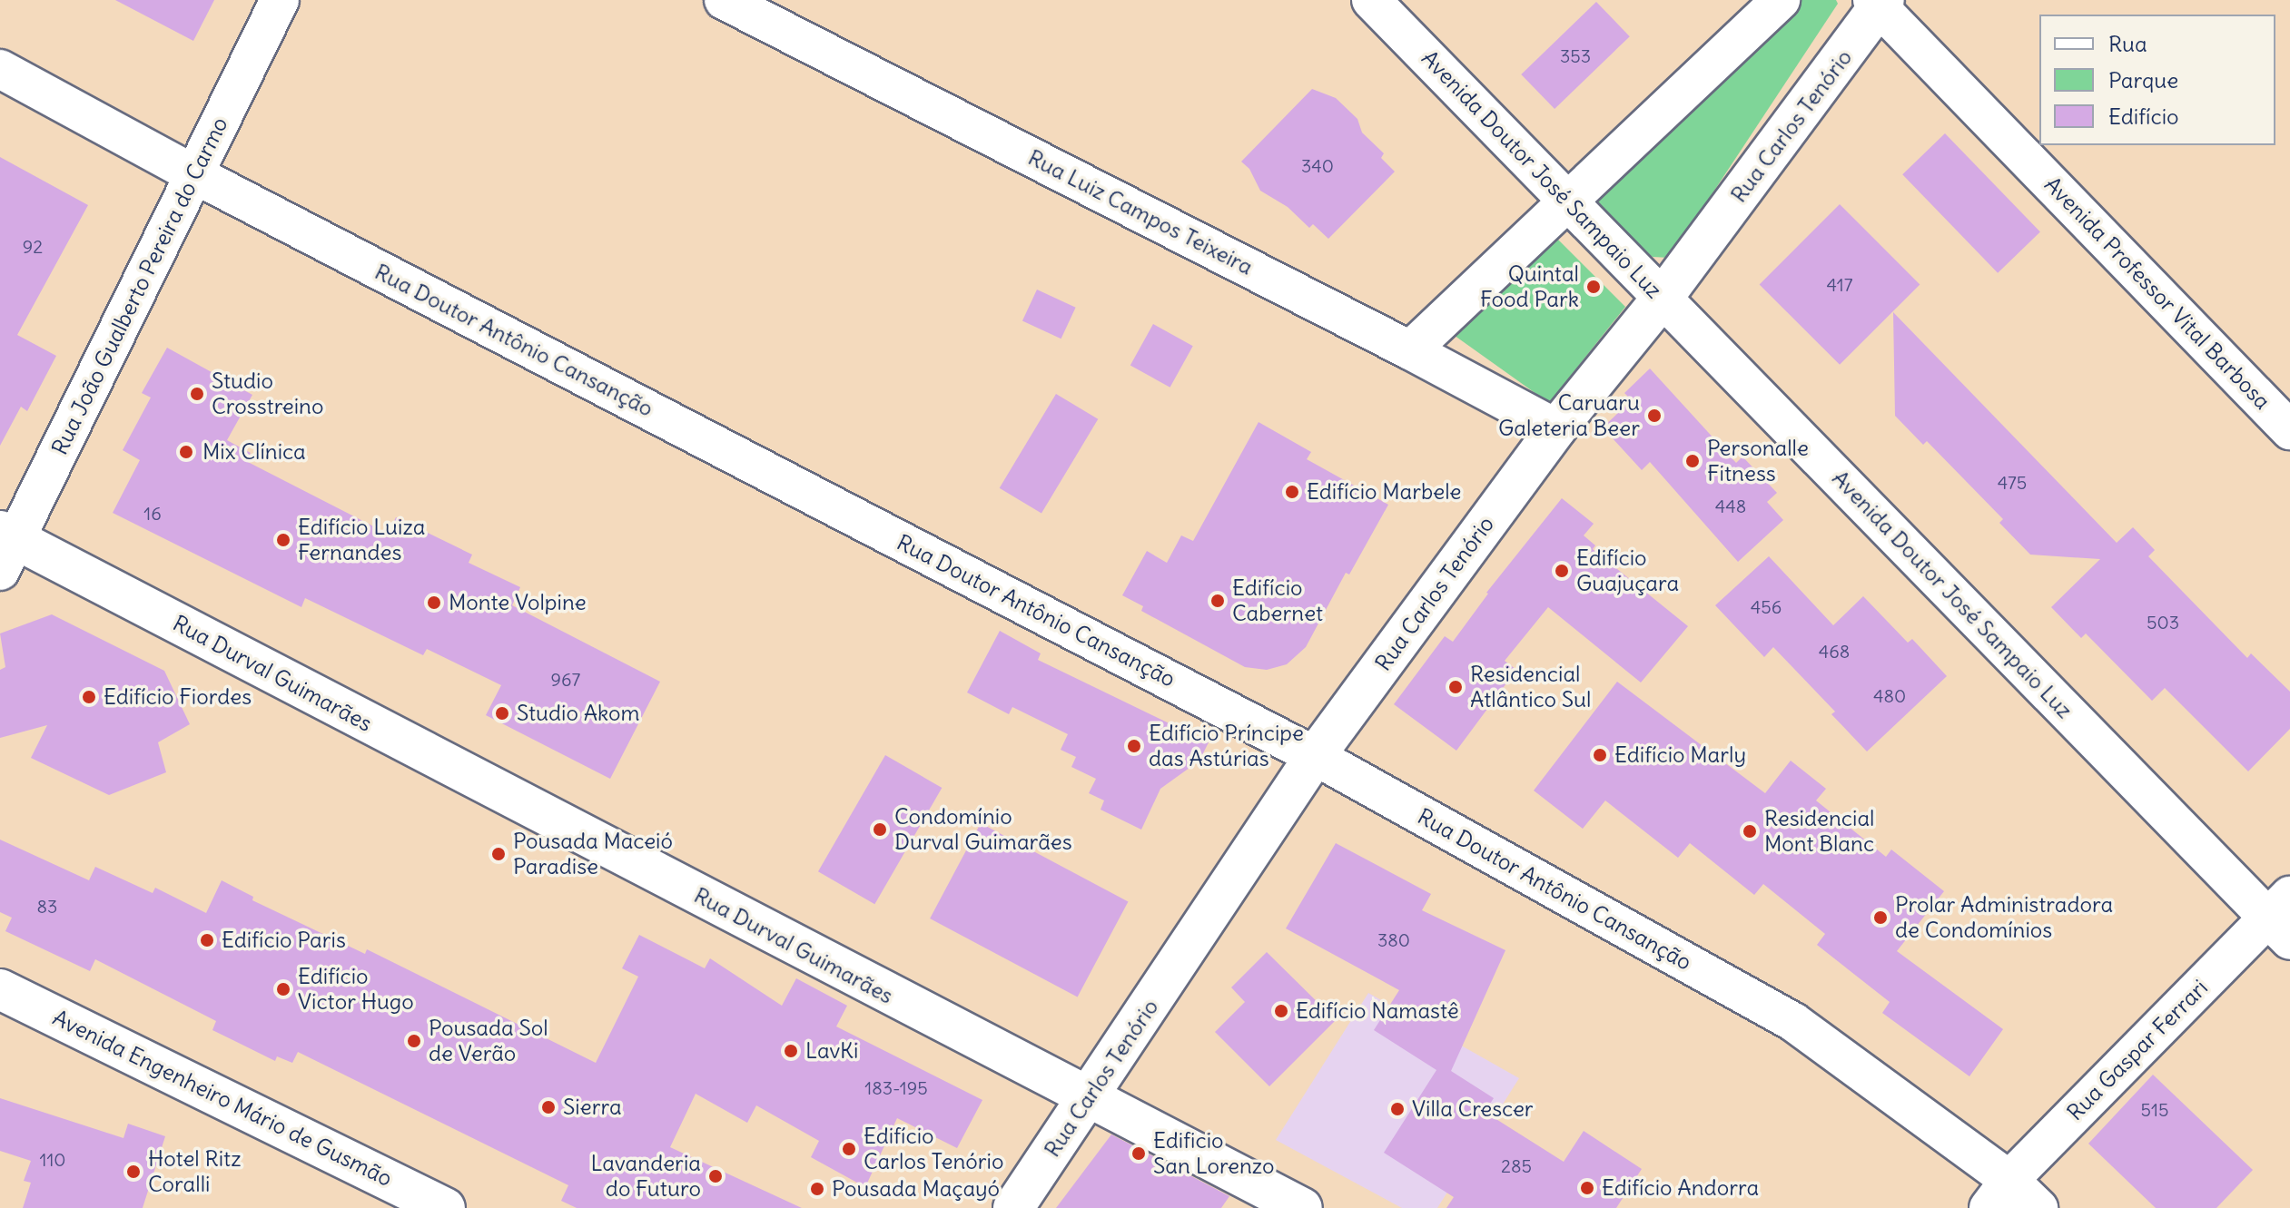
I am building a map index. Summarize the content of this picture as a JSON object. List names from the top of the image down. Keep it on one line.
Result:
{"streets":{"street":["Rua Carlos Tenório","Avenida Doutor José Sampaio Luz","Rua Luiz Campos Teixeira","Rua João Gualberto Pereira do Carmo","Avenida Professor Vital Barbosa","Rua Doutor Antônio Cansanção","Rua Durval Guimarães","Rua Gaspar Ferrari","Avenida Engenheiro Mário de Gusmão"]},"crossings":[["Rua Carlos Tenório","Avenida Doutor José Sampaio Luz"],["Rua Carlos Tenório","Rua Luiz Campos Teixeira"],["Rua Carlos Tenório","Avenida Professor Vital Barbosa"],["Rua Carlos Tenório","Rua Doutor Antônio Cansanção"],["Rua Carlos Tenório","Rua Durval Guimarães"],["Avenida Doutor José Sampaio Luz","Rua Gaspar Ferrari"],["Rua João Gualberto Pereira do Carmo","Rua Doutor Antônio Cansanção"],["Rua João Gualberto Pereira do Carmo","Rua Durval Guimarães"],["Rua Doutor Antônio Cansanção","Rua Gaspar Ferrari"]],"places":["Quintal Food Park","Studio Crosstreino","Caruaru Galeteria Beer","Mix Clínica","Personalle Fitness","Edifício Marbele","Edifício Luiza Fernandes","Edifício Guajuçara","Edifício Cabernet","Monte Volpine","Residencial Atlântico Sul","Edifício Fiordes","Studio Akom","Edifício Príncipe das Astúrias","Edifício Marly","Condomínio Durval Guimarães","Residencial Mont Blanc","Pousada Maceió Paradise","Prolar Administradora de Condomínios","Edifício Paris","Edifício Victor Hugo","Edifício Namastê","Pousada Sol de Verão","LavKi","Sierra","Villa Crescer","Edifício Carlos Tenório","Edificio San Lorenzo","Hotel Ritz Coralli","Lavanderia do Futuro","Edifício Andorra","Pousada Maçayó"],"house_numbers":["353","340","92","417","475","448","16","456","503","468","967","480","83","380","183-195","515","110","285"],"legend":["Rua","Parque","Edifício"]}
